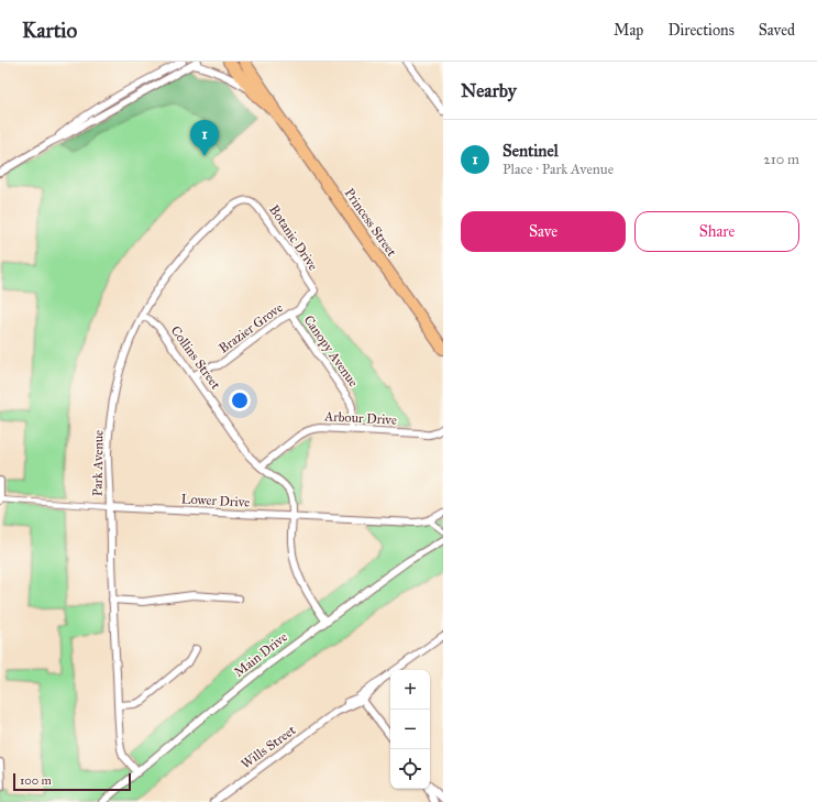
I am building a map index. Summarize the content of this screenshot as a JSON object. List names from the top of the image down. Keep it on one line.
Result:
{"streets":{"main road":["Princess Street"],"street":["Botanic Drive","Brazier Grove","Canopy Avenue","Collins Street","Arbour Drive","Park Avenue","Lower Drive","Main Drive","Wills Street"]},"crossings":[["Botanic Drive","Brazier Grove"],["Botanic Drive","Park Avenue"],["Brazier Grove","Canopy Avenue"],["Brazier Grove","Collins Street"],["Canopy Avenue","Arbour Drive"],["Collins Street","Arbour Drive"],["Collins Street","Park Avenue"],["Collins Street","Lower Drive"],["Collins Street","Main Drive"],["Park Avenue","Lower Drive"],["Park Avenue","Main Drive"]],"scale_bar":"100 m","page":{"header":"Kartio","nav":["Map","Directions","Saved"],"heading":"Nearby","list":[{"mark":"1","name":"Sentinel","note":"Place · Park Avenue","value":"210 m"}],"pins":"1","buttons":["Save","Share"],"map_buttons":["+","−"],"scale":"100 m"}}
